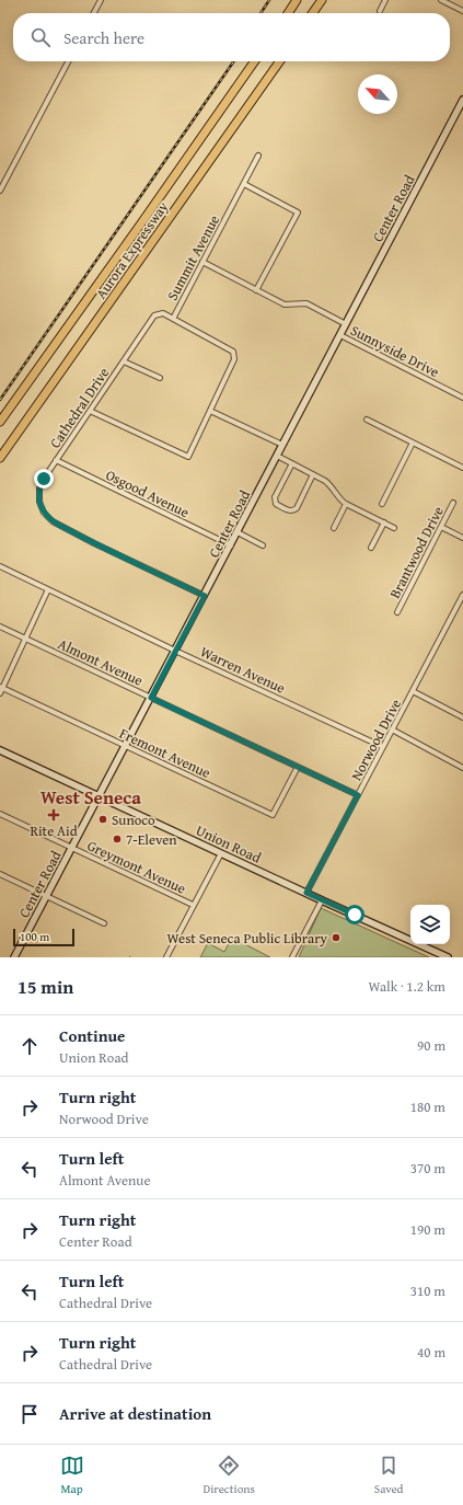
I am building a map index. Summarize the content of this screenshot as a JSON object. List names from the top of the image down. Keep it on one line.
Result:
{"streets":{"highway":["Aurora Expressway"],"main road":["Center Road","Union Road"],"street":["Summit Avenue","Sunnyside Drive","Cathedral Drive","Osgood Avenue","Brantwood Drive","Almont Avenue","Warren Avenue","Norwood Drive","Fremont Avenue","Greymont Avenue"]},"crossings":[["Center Road","Sunnyside Drive"],["Center Road","Cathedral Drive"],["Center Road","Osgood Avenue"],["Center Road","Almont Avenue"],["Center Road","Warren Avenue"],["Center Road","Fremont Avenue"],["Center Road","Union Road"],["Center Road","Greymont Avenue"],["Summit Avenue","Cathedral Drive"],["Cathedral Drive","Osgood Avenue"],["Almont Avenue","Norwood Drive"],["Almont Avenue","Fremont Avenue"],["Warren Avenue","Norwood Drive"],["Norwood Drive","Union Road"]],"districts":["West Seneca"],"places":{"health":["Rite Aid"],"other":["Sunoco","7-Eleven","West Seneca Public Library"]},"scale_bar":"100 m","north":"top left","page":{"search":"Search here","scale":"100 m","heading":["15 min","Walk · 1.2 km"],"list":[["Continue","Union Road","90 m"],["Turn right","Norwood Drive","180 m"],["Turn left","Almont Avenue","370 m"],["Turn right","Center Road","190 m"],["Turn left","Cathedral Drive","310 m"],["Turn right","Cathedral Drive","40 m"],"Arrive at destination"],"nav":["Map","Directions","Saved"]}}
